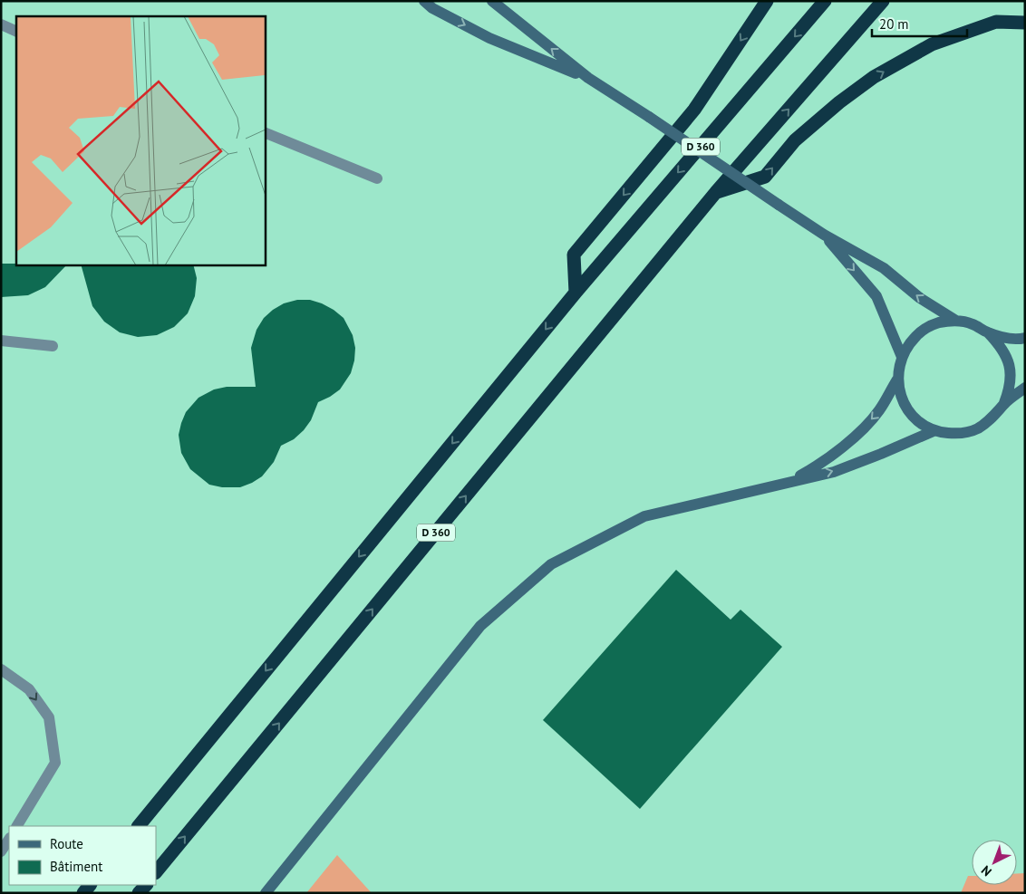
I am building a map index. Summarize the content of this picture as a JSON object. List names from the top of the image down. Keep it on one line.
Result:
{"streets":{"highway":["D 360"]},"legend":["Route","Bâtiment"],"scale_bar":"20 m","north":"bottom left"}
